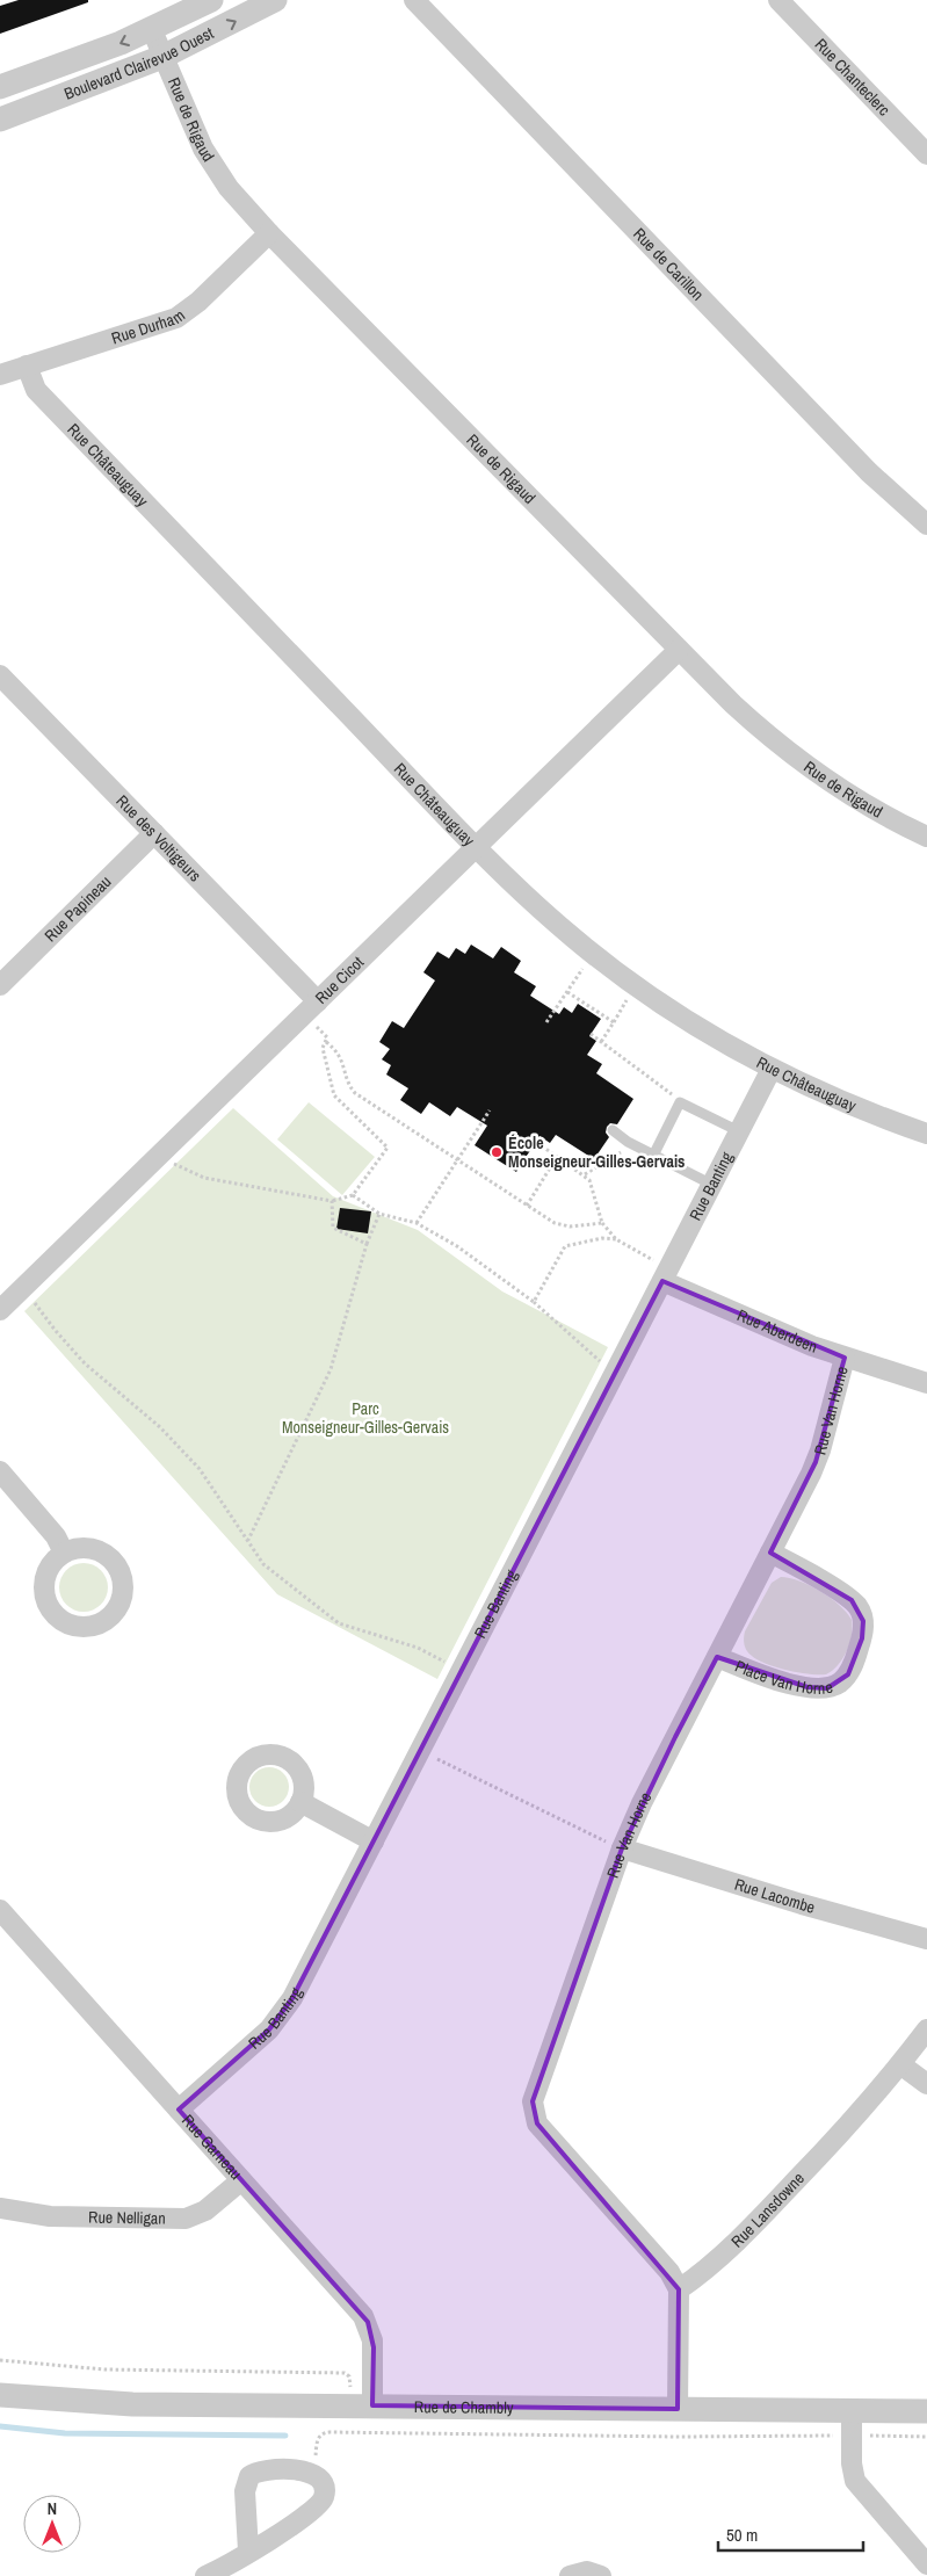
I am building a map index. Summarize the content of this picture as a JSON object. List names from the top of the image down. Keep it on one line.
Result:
{"streets":{"street":["Boulevard Clairevue Ouest","Rue Chanteclerc","Rue de Rigaud","Rue de Carillon","Rue Durham","Rue Châteauguay","Rue des Voltigeurs","Rue Papineau","Rue Cicot","Rue Banting","Rue Aberdeen","Rue Van Horne","Place Van Horne","Rue Lacombe","Rue Garneau","Rue Lansdowne","Rue Nelligan","Rue de Chambly"]},"crossings":[["Boulevard Clairevue Ouest","Rue de Rigaud"],["Rue de Rigaud","Rue Durham"],["Rue de Rigaud","Rue Cicot"],["Rue Durham","Rue Châteauguay"],["Rue Châteauguay","Rue Cicot"],["Rue Châteauguay","Rue Banting"],["Rue des Voltigeurs","Rue Papineau"],["Rue des Voltigeurs","Rue Cicot"],["Rue Banting","Rue Aberdeen"],["Rue Banting","Rue Garneau"],["Rue Aberdeen","Rue Van Horne"],["Rue Van Horne","Place Van Horne"],["Rue Van Horne","Rue Lacombe"],["Rue Van Horne","Rue Lansdowne"],["Rue Garneau","Rue Nelligan"],["Rue Garneau","Rue de Chambly"]],"parks":["Parc Monseigneur-Gilles-Gervais"],"places":["École Monseigneur-Gilles-Gervais"],"scale_bar":"50 m","north":"top"}
